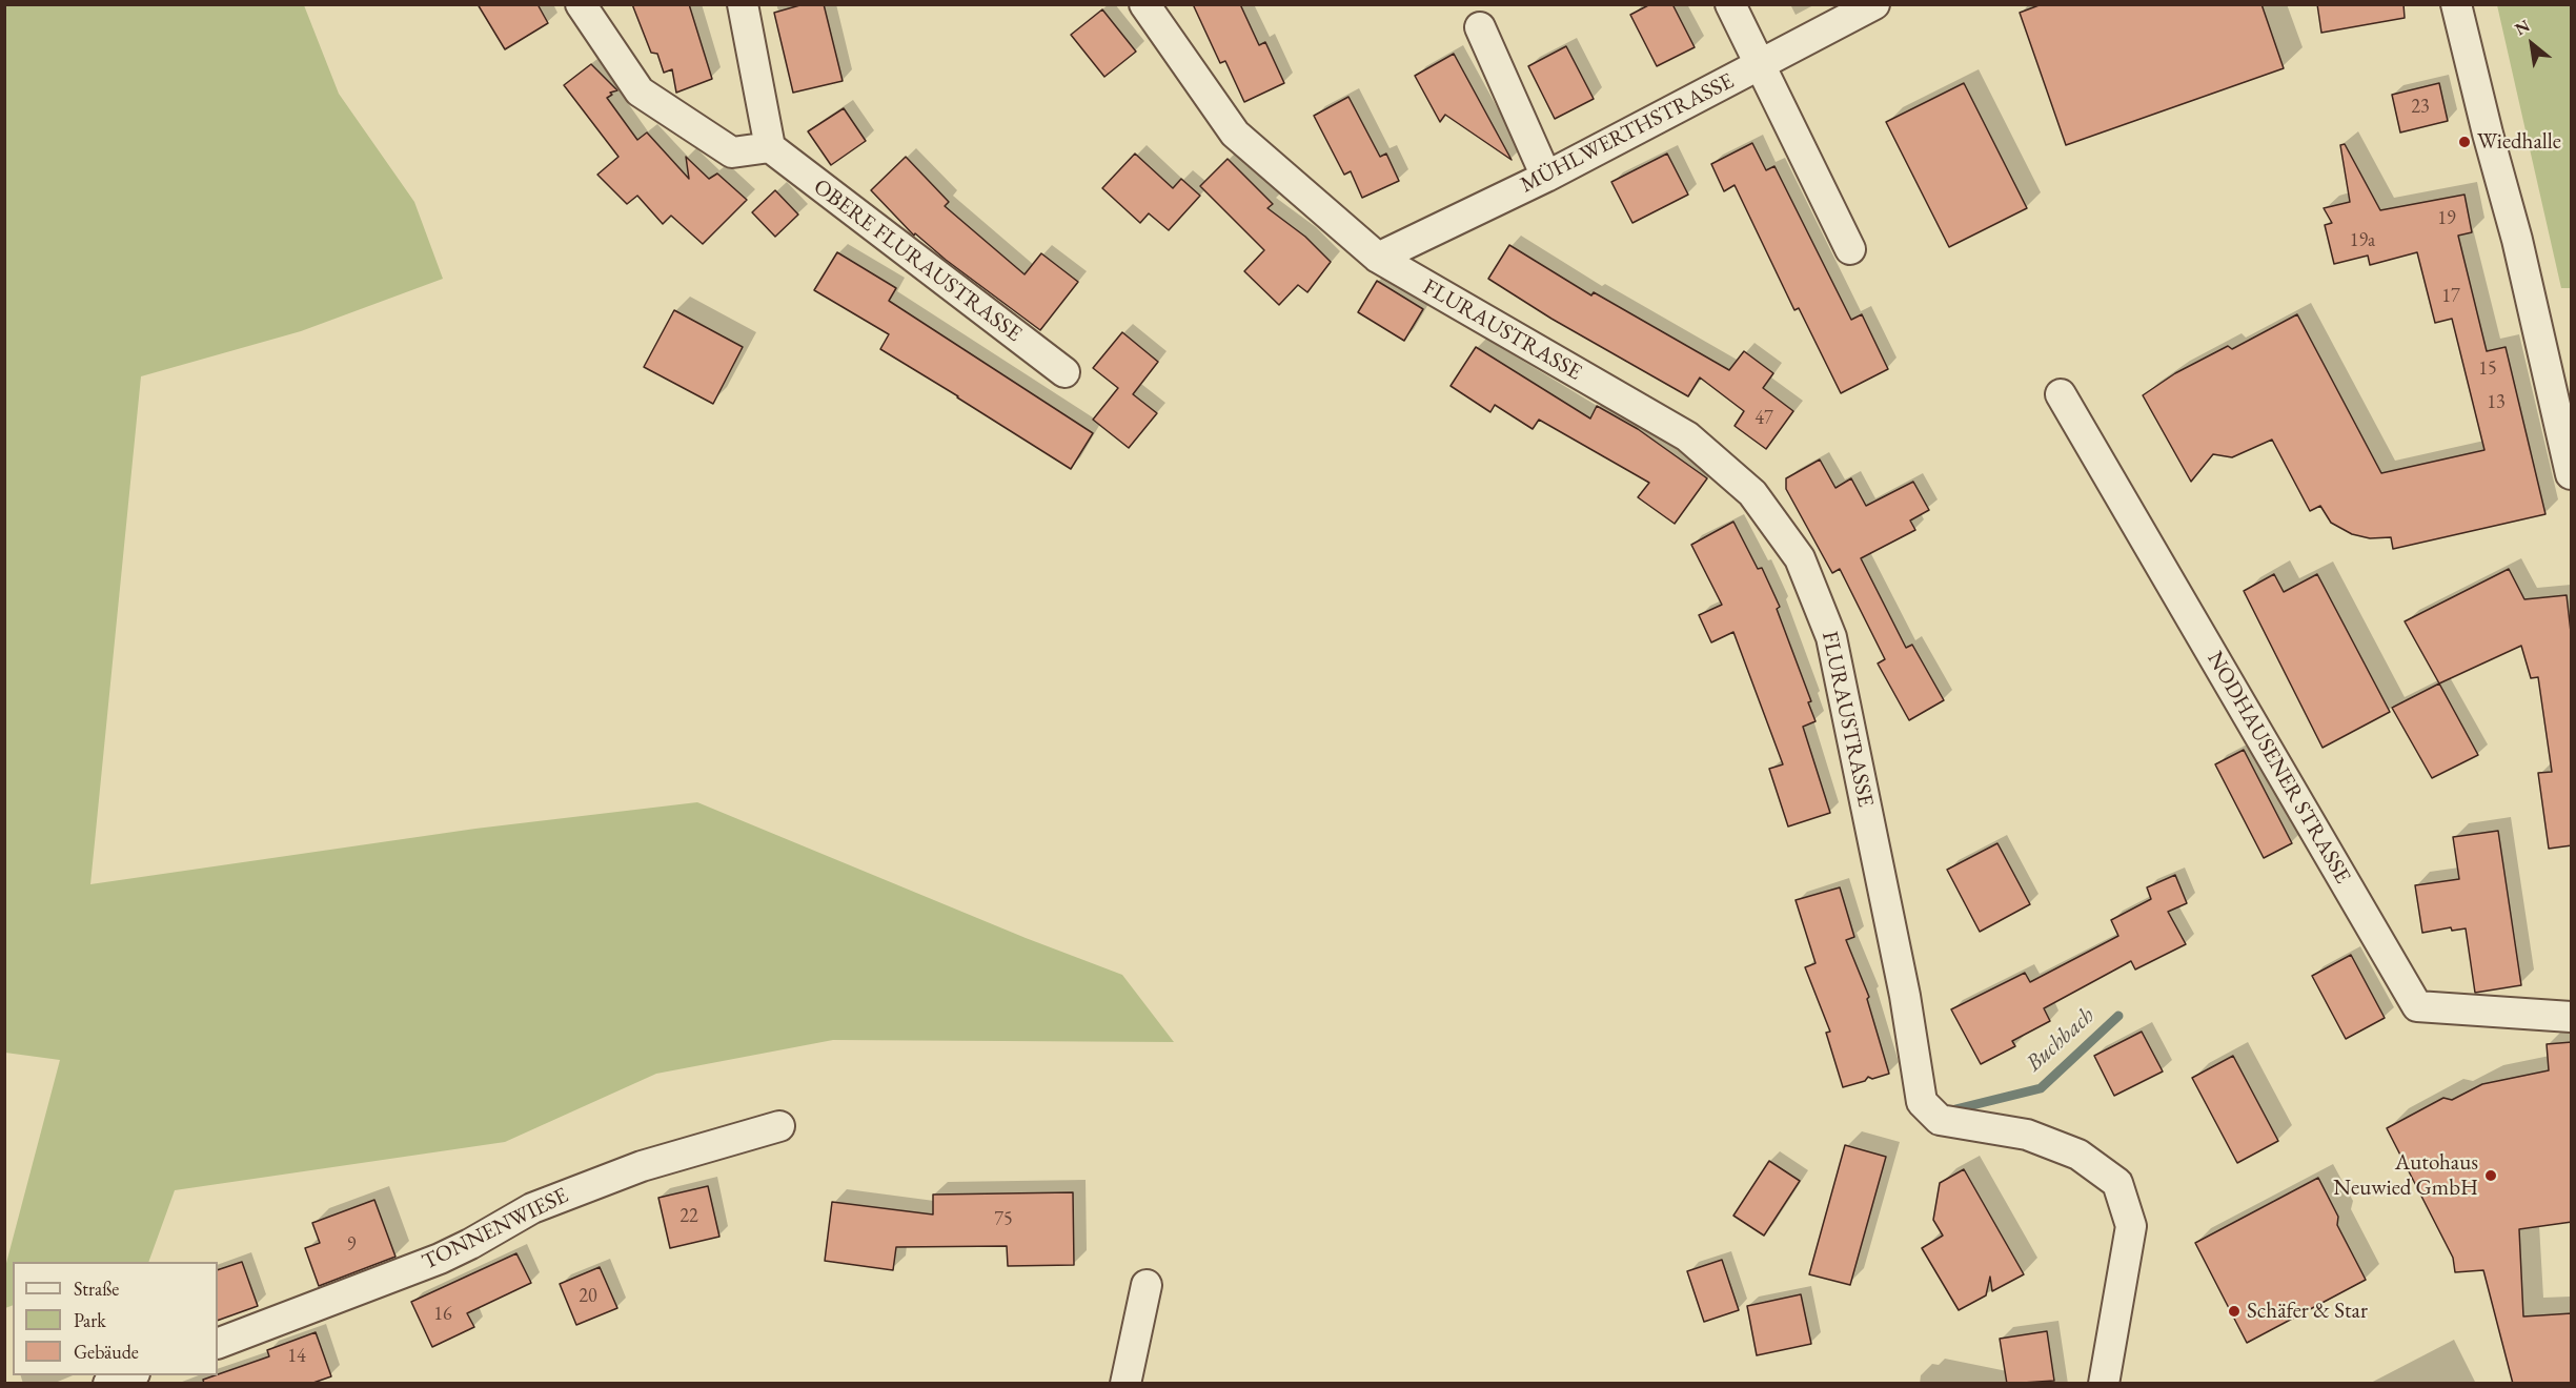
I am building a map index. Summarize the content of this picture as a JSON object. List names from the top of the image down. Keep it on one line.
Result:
{"streets":{"street":["MÜHLWERTHSTRASSE","OBERE FLURAUSTRASSE","FLURAUSTRASSE","NODHAUSENER STRASSE","TONNENWIESE"]},"crossings":[["MÜHLWERTHSTRASSE","FLURAUSTRASSE"]],"water":["Buchbach"],"places":["Wiedhalle","Autohaus Neuwied GmbH","Schäfer & Star"],"house_numbers":["23","19","19a","17","15","13","47","22","75","9","20","16","14"],"legend":["Straße","Park","Gebäude"],"north":"top left"}
